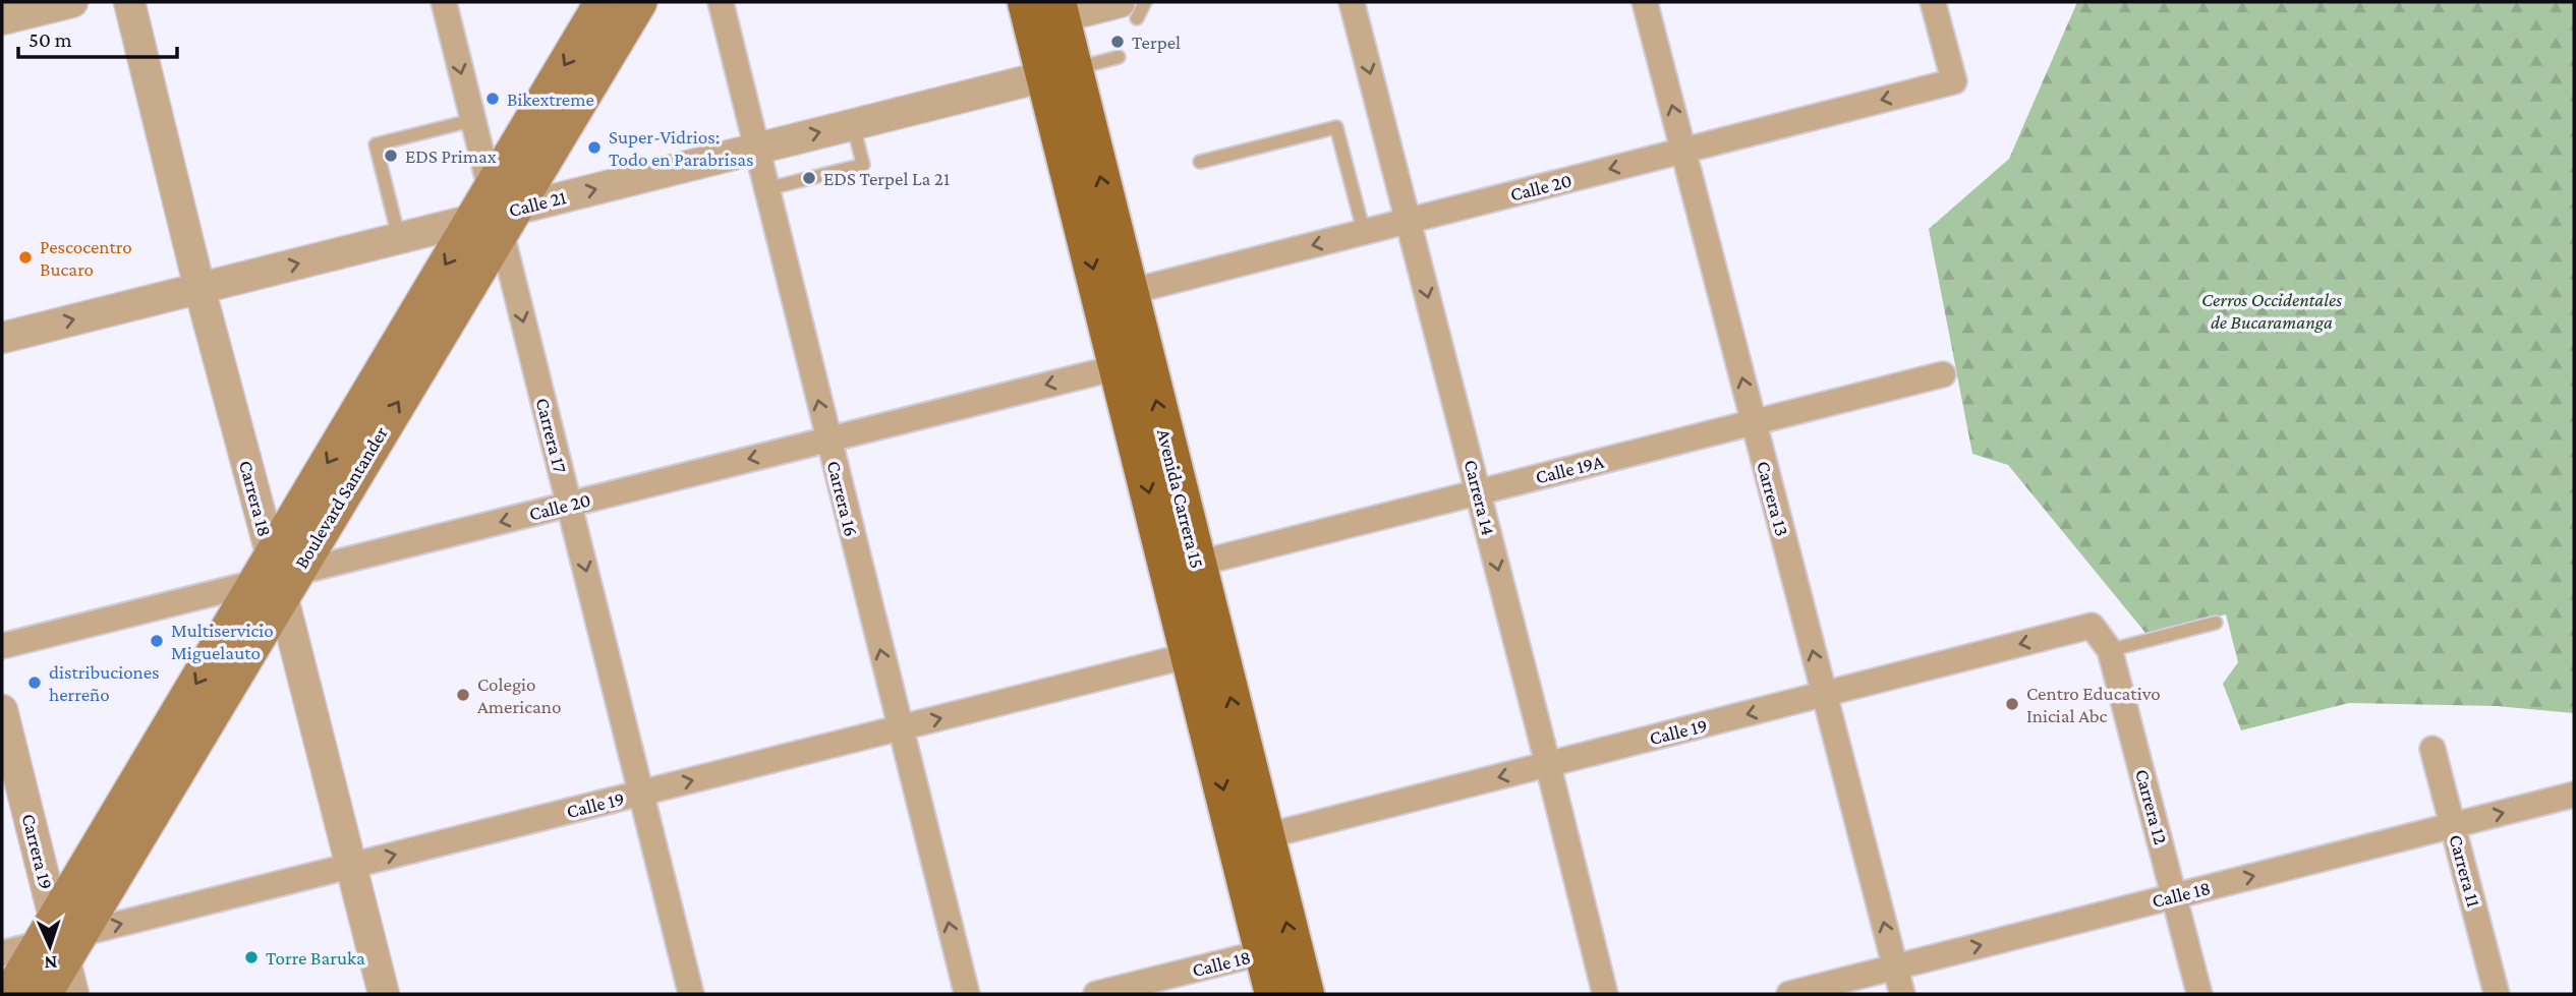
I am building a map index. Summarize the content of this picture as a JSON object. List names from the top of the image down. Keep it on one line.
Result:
{"streets":{"main road":["Boulevard Santander","Avenida Carrera 15"],"street":["Calle 20","Calle 21","Carrera 17","Calle 19A","Carrera 14","Carrera 18","Carrera 16","Carrera 13","Calle 19","Carrera 12","Carrera 19","Carrera 11","Calle 18"]},"crossings":[["Calle 20","Carrera 17"],["Calle 20","Boulevard Santander"],["Calle 20","Carrera 14"],["Calle 20","Carrera 18"],["Calle 20","Carrera 16"],["Calle 20","Avenida Carrera 15"],["Calle 20","Carrera 13"],["Calle 21","Carrera 17"],["Calle 21","Boulevard Santander"],["Calle 21","Carrera 18"],["Calle 21","Carrera 16"],["Calle 21","Avenida Carrera 15"],["Carrera 17","Boulevard Santander"],["Carrera 17","Calle 19"],["Calle 19A","Carrera 14"],["Calle 19A","Avenida Carrera 15"],["Calle 19A","Carrera 13"],["Boulevard Santander","Carrera 18"],["Boulevard Santander","Calle 19"],["Boulevard Santander","Carrera 19"],["Carrera 14","Calle 19"],["Carrera 18","Calle 19"],["Carrera 16","Calle 19"],["Avenida Carrera 15","Calle 19"],["Avenida Carrera 15","Calle 18"],["Carrera 13","Calle 19"],["Carrera 13","Calle 18"],["Calle 19","Carrera 12"],["Calle 19","Carrera 19"],["Carrera 12","Calle 18"],["Carrera 11","Calle 18"]],"one_way":["Calle 20","Calle 21","Carrera 17","Carrera 14","Carrera 16","Carrera 13","Calle 18"],"parks":["Cerros Occidentales de Bucaramanga"],"places":["Terpel","Bikextreme","Super-Vidrios: Todo en Parabrisas","EDS Primax","EDS Terpel La 21","Pescocentro Bucaro","Multiservicio Miguelauto","distribuciones herreño","Colegio Americano","Centro Educativo Inicial Abc","Torre Baruka"],"scale_bar":"50 m","north":"bottom"}
